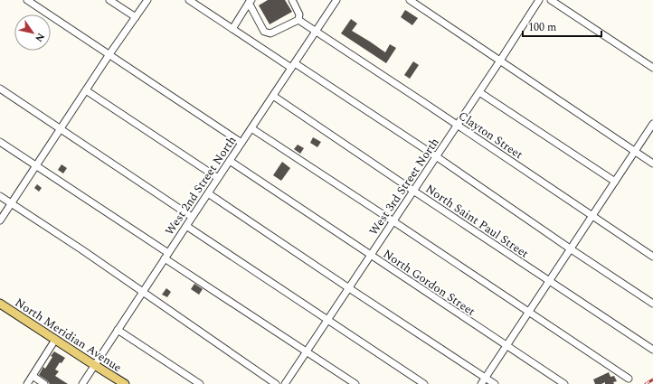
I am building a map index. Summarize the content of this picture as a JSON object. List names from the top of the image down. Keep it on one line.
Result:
{"streets":{"main road":["North Meridian Avenue"],"street":["Clayton Street","West 2nd Street North","West 3rd Street North","North Saint Paul Street","North Gordon Street"]},"crossings":[["Clayton Street","West 2nd Street North"],["Clayton Street","West 3rd Street North"],["West 2nd Street North","North Saint Paul Street"],["West 2nd Street North","North Gordon Street"],["West 2nd Street North","North Meridian Avenue"],["West 3rd Street North","North Saint Paul Street"],["West 3rd Street North","North Gordon Street"]],"scale_bar":"100 m","north":"bottom right"}
